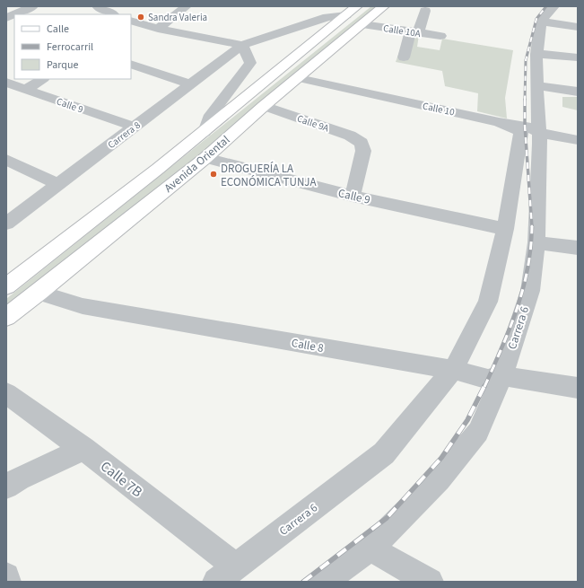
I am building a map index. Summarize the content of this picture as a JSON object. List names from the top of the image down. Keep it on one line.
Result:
{"streets":{"main road":["Avenida Oriental"],"street":["Calle 10A","Calle 9","Calle 10","Calle 9A","Carrera 8","Carrera 6","Calle 8","Calle 7B"]},"crossings":[["Calle 10A","Avenida Oriental"],["Calle 9","Calle 9A"],["Calle 9","Carrera 8"],["Calle 9","Avenida Oriental"],["Calle 9","Carrera 6"],["Calle 10","Avenida Oriental"],["Calle 10","Carrera 6"],["Calle 9A","Avenida Oriental"],["Carrera 8","Avenida Oriental"],["Avenida Oriental","Calle 8"],["Carrera 6","Calle 8"],["Carrera 6","Calle 7B"]],"places":["Sandra Valeria","DROGUERÍA LA ECONÓMICA TUNJA"],"legend":["Calle","Ferrocarril","Parque"]}
